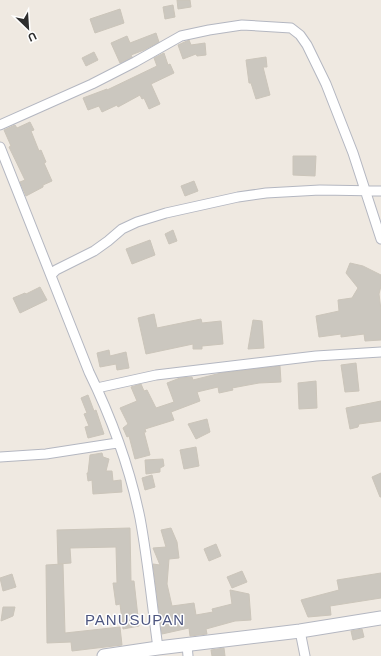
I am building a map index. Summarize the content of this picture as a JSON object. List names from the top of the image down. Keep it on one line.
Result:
{"districts":["PANUSUPAN"],"north":"bottom right"}
